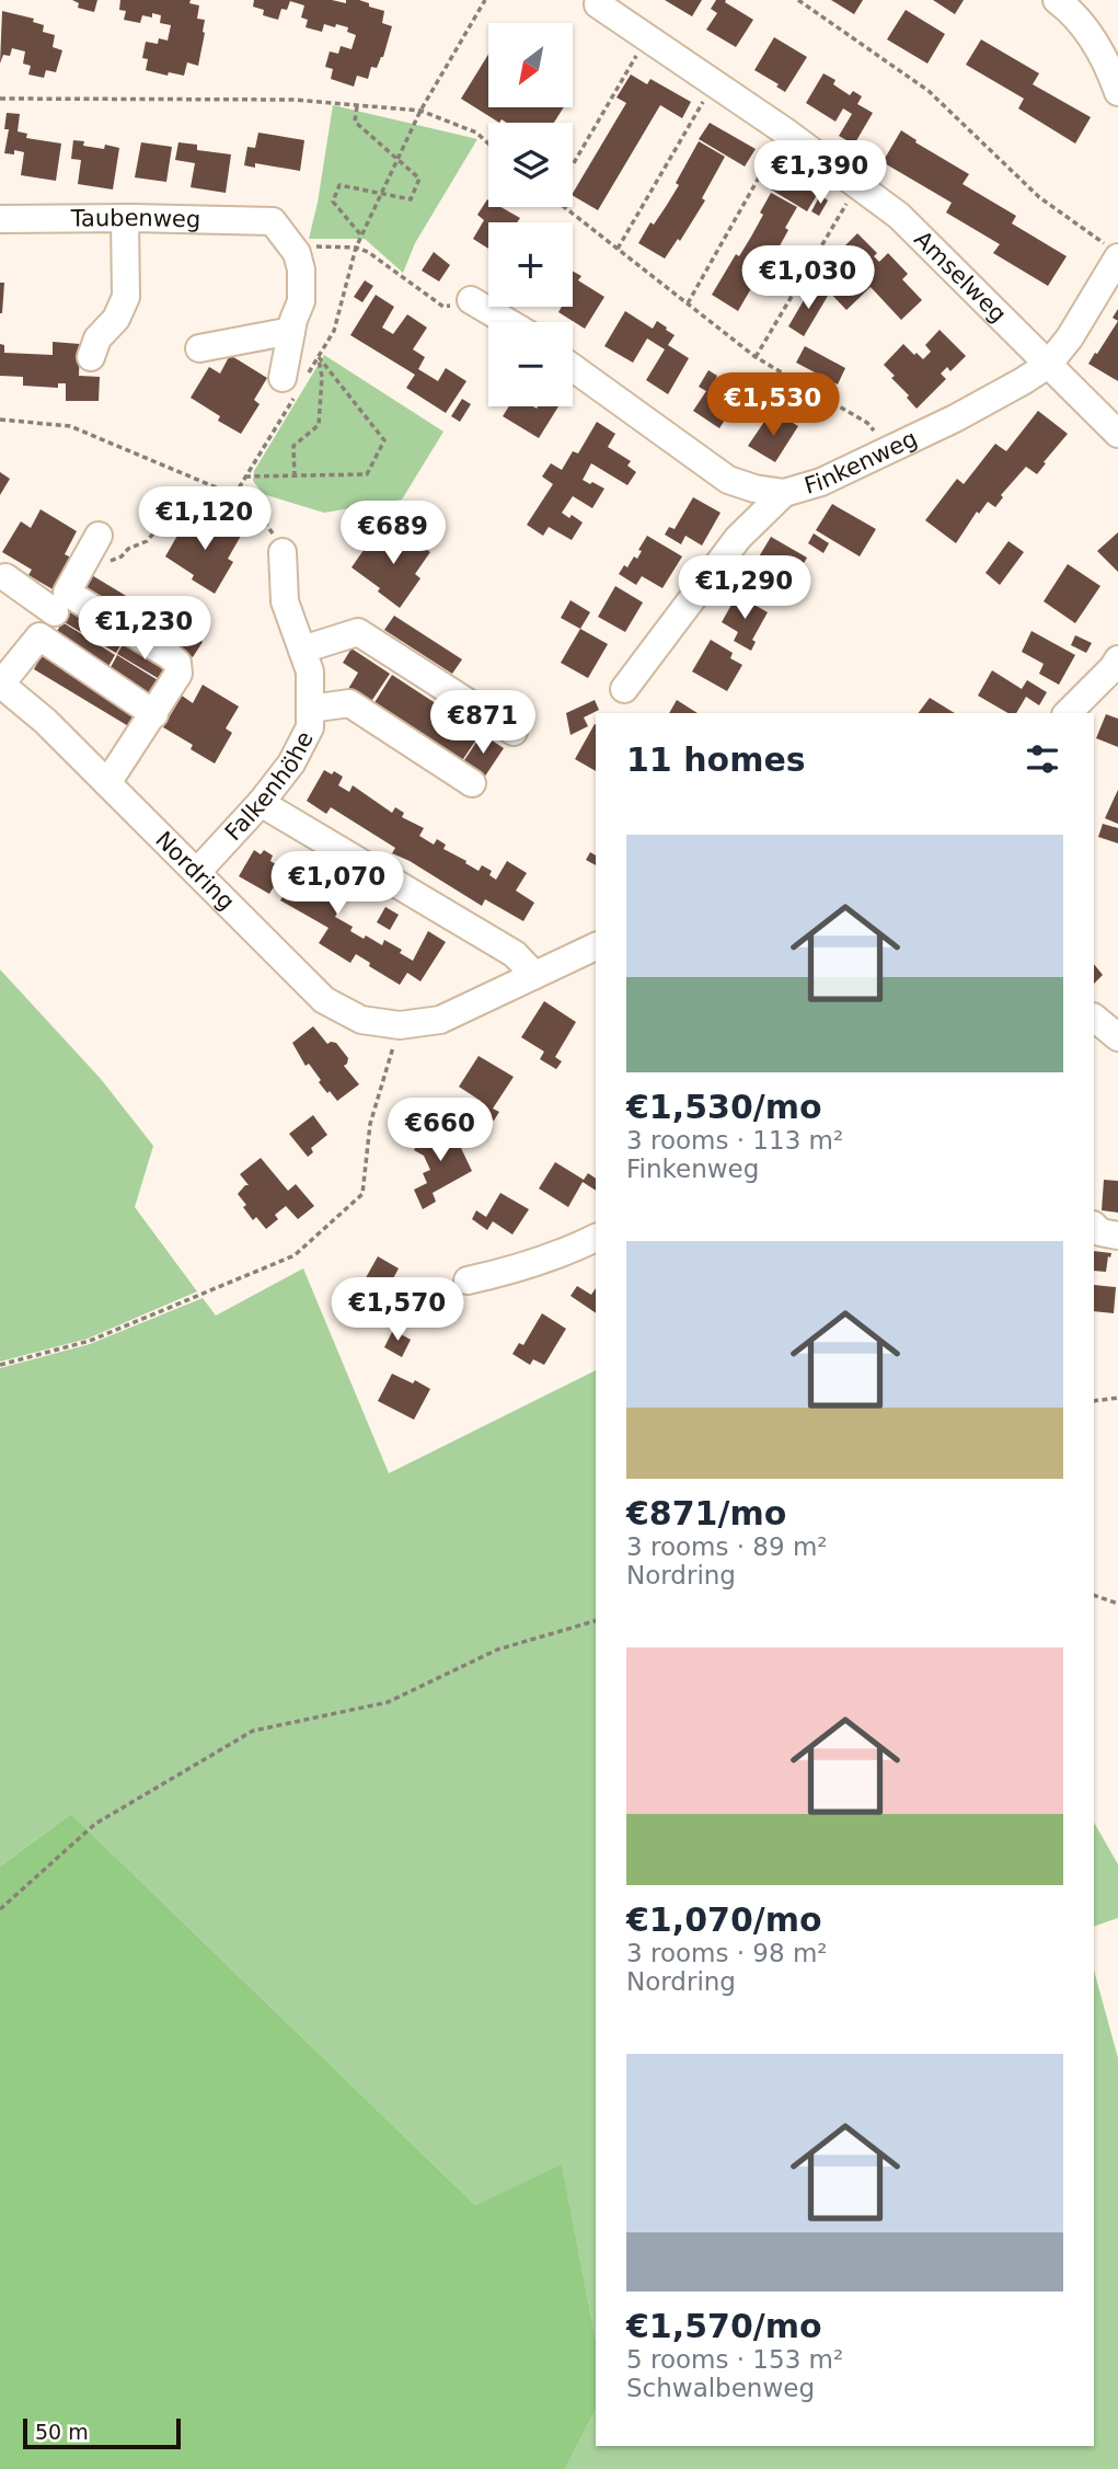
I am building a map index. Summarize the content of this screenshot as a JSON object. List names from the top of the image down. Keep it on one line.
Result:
{"streets":{"street":["Taubenweg","Amselweg","Finkenweg","Falkenhöhe","Nordring"]},"crossings":[["Amselweg","Finkenweg"],["Falkenhöhe","Nordring"]],"scale_bar":"50 m","north":"bottom left","page":{"map_buttons":["+","−"],"price":["€1,390","€1,030","€1,530","€1,120","€689","€1,290","€1,230","€871","€1,070","€660","€1,570"],"heading":"11 homes","list":[{"name":"€1,530/mo","note":"3 rooms · 113 m² · Finkenweg"},{"name":"€871/mo","note":"3 rooms · 89 m² · Nordring"},{"name":"€1,070/mo","note":"3 rooms · 98 m² · Nordring"},{"name":"€1,570/mo","note":"5 rooms · 153 m² · Schwalbenweg"}],"scale":"50 m"}}
